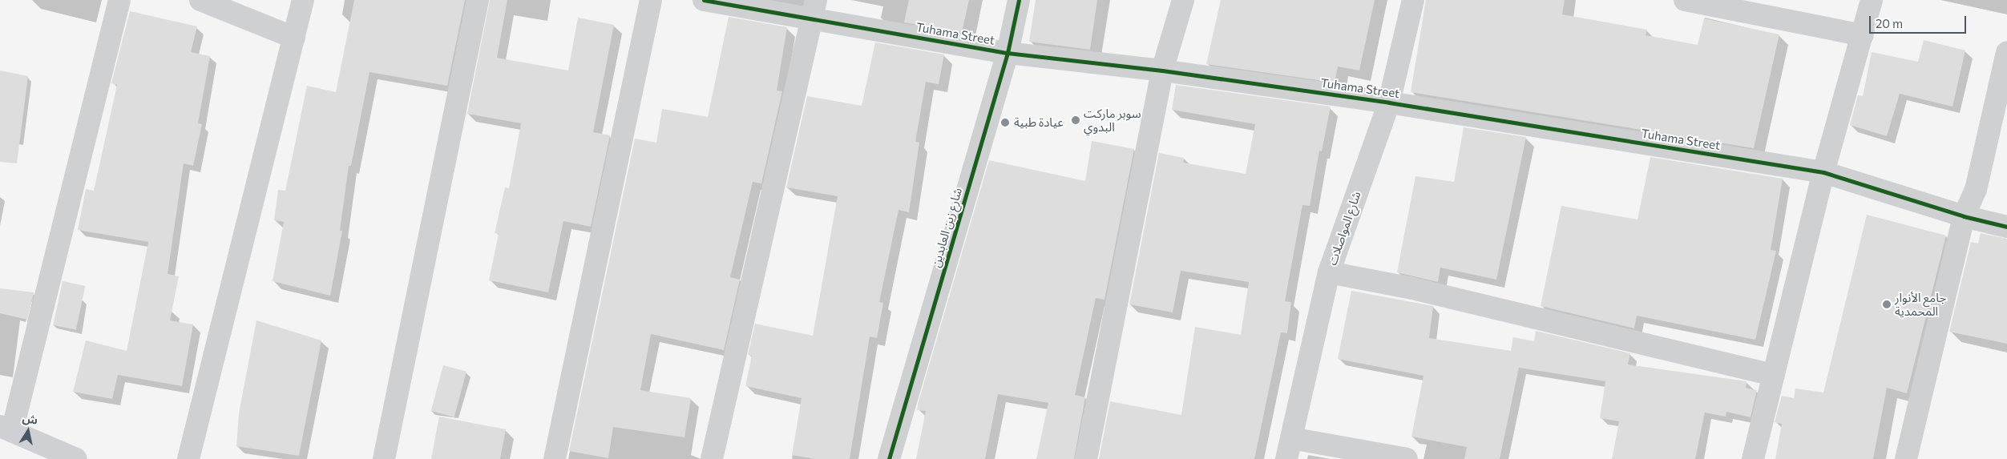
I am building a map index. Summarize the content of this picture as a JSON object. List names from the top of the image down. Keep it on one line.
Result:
{"streets":{"street":["Tuhama Street","شارع زين العابدين","شارع المواصلات"]},"crossings":[["Tuhama Street","شارع زين العابدين"],["Tuhama Street","شارع المواصلات"]],"places":["سوبر ماركت البدوي","عيادة طبية","جامع الأنوار المحمدية"],"scale_bar":"20 m","north":"top"}
